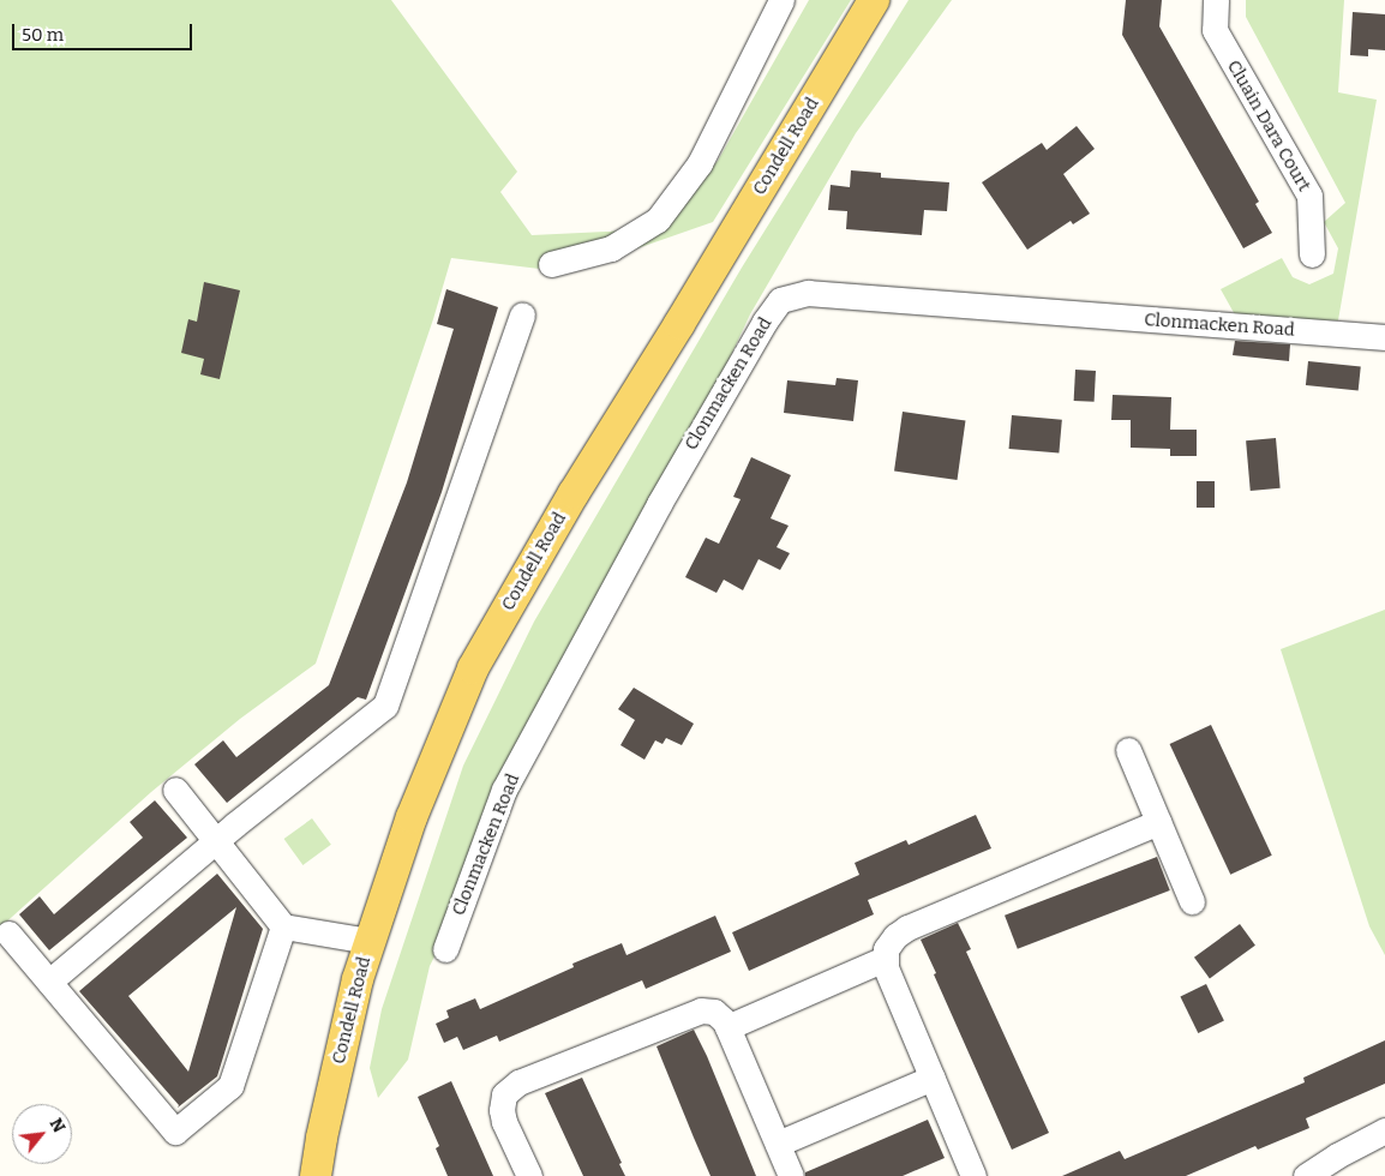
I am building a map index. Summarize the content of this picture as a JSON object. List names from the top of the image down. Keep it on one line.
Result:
{"streets":{"main road":["Condell Road"],"street":["Cluain Dara Court","Clonmacken Road"]},"scale_bar":"50 m","north":"top right"}
